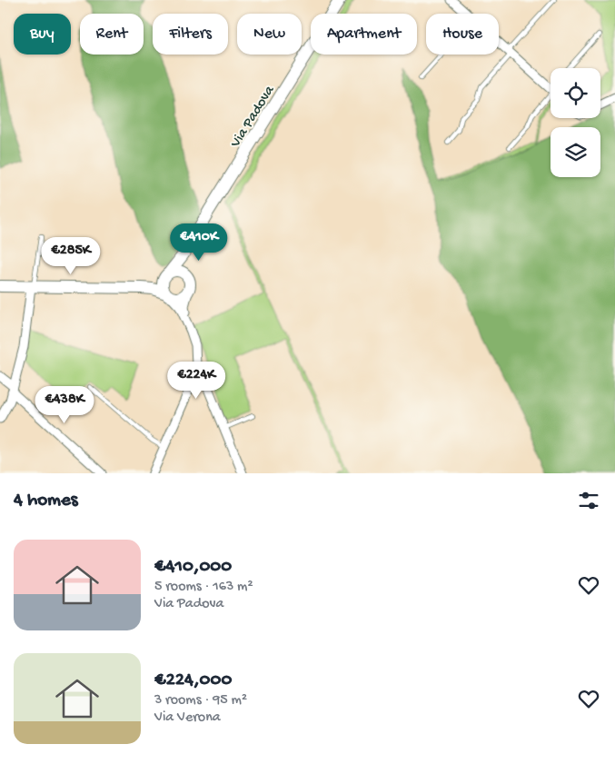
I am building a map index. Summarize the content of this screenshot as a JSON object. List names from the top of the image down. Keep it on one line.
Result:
{"streets":{"street":["Via Padova"]},"page":{"chip":["Buy","Rent","Filters","New","Apartment","House"],"price":["€410K","€285K","€224K","€438K"],"heading":"4 homes","list":[{"name":"€410,000","note":"5 rooms · 163 m² · Via Padova"},{"name":"€224,000","note":"3 rooms · 95 m² · Via Verona"}]}}
